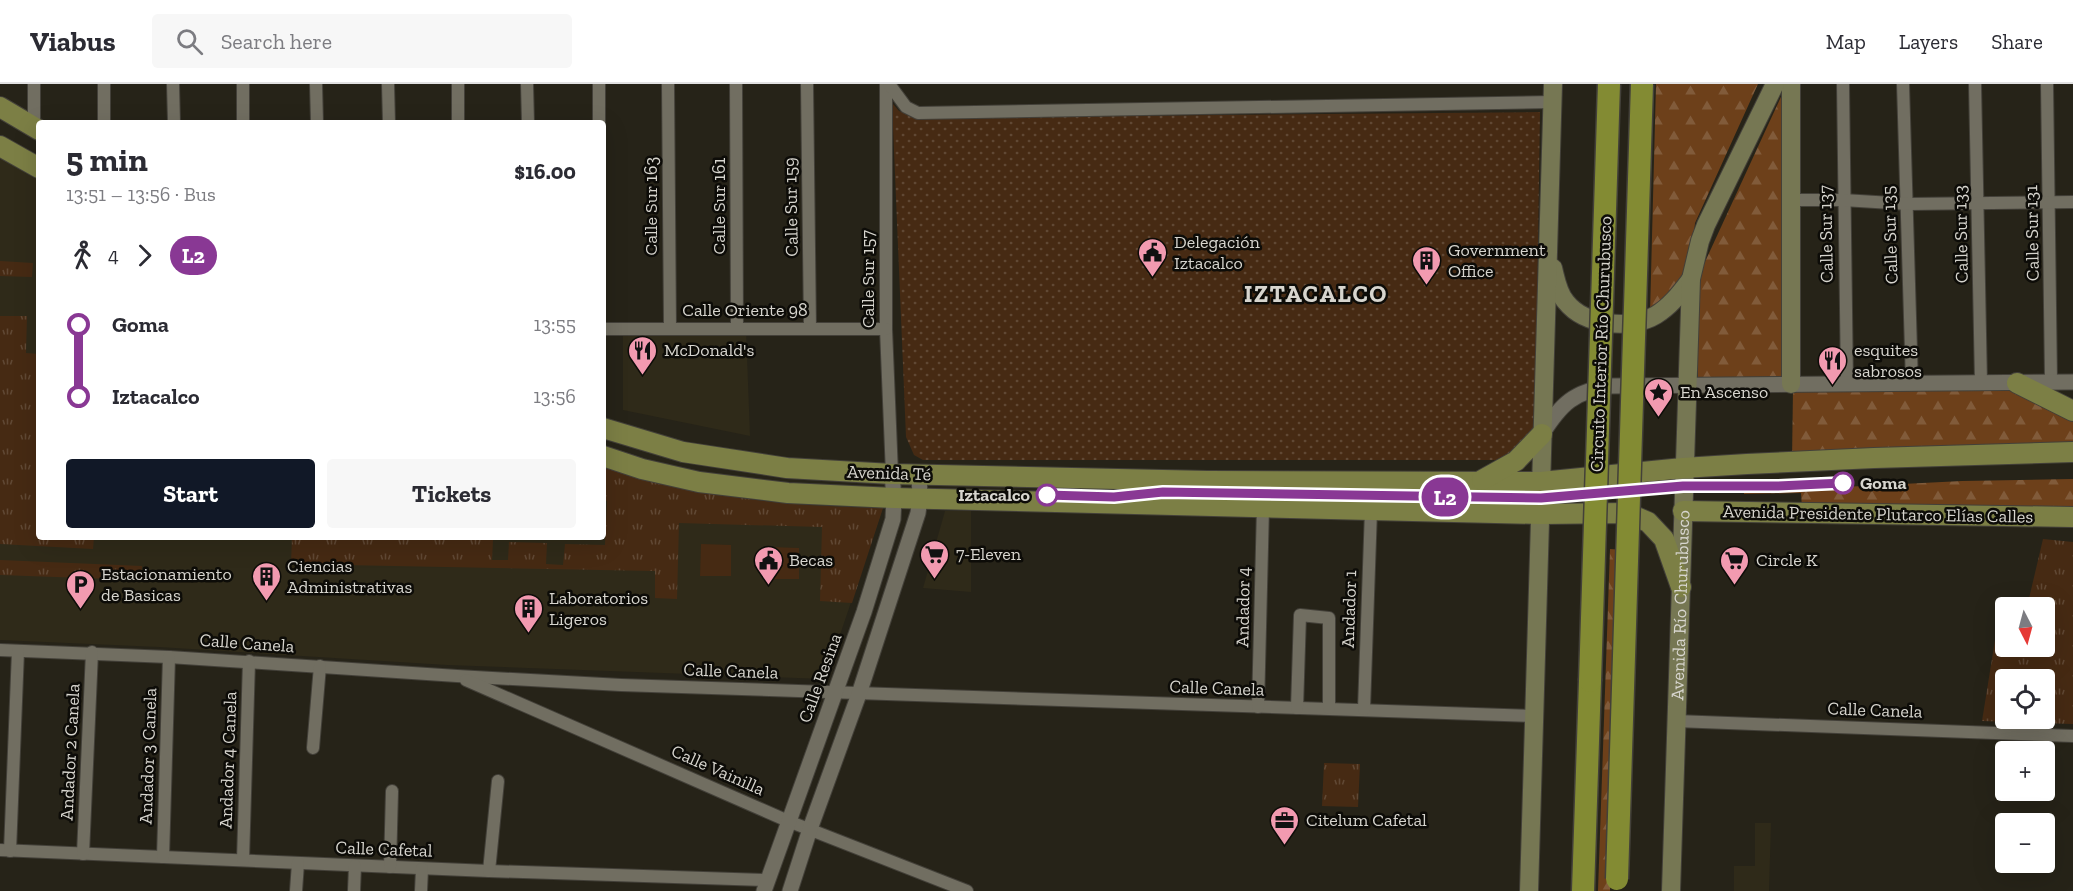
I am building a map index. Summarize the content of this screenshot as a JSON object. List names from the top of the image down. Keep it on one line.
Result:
{"streets":{"highway":["Circuito Interior Río Churubusco"],"main road":["Avenida Té","Avenida Presidente Plutarco Elías Calles","Avenida Río Churubusco"],"street":["Calle Sur 163","Calle Sur 161","Calle Sur 159","Calle Sur 131","Calle Sur 137","Calle Sur 133","Calle Sur 135","Calle Sur 157","Calle Oriente 98","Andador 4","Andador 1","Calle Canela","Calle Resina","Andador 2 Canela","Andador 3 Canela","Andador 4 Canela","Calle Vainilla","Calle Cafetal"]},"crossings":[["Calle Sur 163","Calle Oriente 98"],["Calle Sur 161","Calle Oriente 98"],["Calle Sur 159","Calle Oriente 98"],["Calle Sur 157","Calle Oriente 98"],["Calle Sur 157","Avenida Té"],["Calle Sur 157","Calle Resina"],["Avenida Té","Avenida Río Churubusco"],["Avenida Té","Andador 4"],["Avenida Té","Andador 1"],["Avenida Té","Calle Resina"],["Avenida Presidente Plutarco Elías Calles","Avenida Río Churubusco"],["Avenida Río Churubusco","Calle Canela"],["Andador 4","Calle Canela"],["Andador 1","Calle Canela"],["Calle Canela","Calle Resina"],["Calle Canela","Andador 2 Canela"],["Calle Canela","Andador 3 Canela"],["Calle Canela","Andador 4 Canela"],["Calle Canela","Calle Vainilla"],["Calle Resina","Calle Vainilla"],["Calle Resina","Calle Cafetal"],["Andador 2 Canela","Calle Cafetal"],["Andador 3 Canela","Calle Cafetal"],["Andador 4 Canela","Calle Cafetal"]],"districts":["IZTACALCO"],"places":{"public building":["Delegación Iztacalco","Becas"],"building":["Government Office","Ciencias Administrativas","Laboratorios Ligeros"],"restaurant":["McDonald's","esquites sabrosos"],"place":["En Ascenso"],"other":["Goma","Iztacalco"],"supermarket":["7-Eleven","Circle K"],"parking":["Estacionamiento de Basicas"],"office":["Citelum Cafetal"]},"lines":["bus line L2"],"north":"bottom","page":{"header":"Viabus","search":"Search here","nav":["Map","Layers","Share"],"on_map":"L2","heading":["5 min","13:51 – 13:56 · Bus","$16.00"],"legs":["4","L2"],"list":[{"name":"Goma","value":"13:55"},{"name":"Iztacalco","value":"13:56"}],"buttons":["Start","Tickets"],"map_buttons":["+","−"]}}
